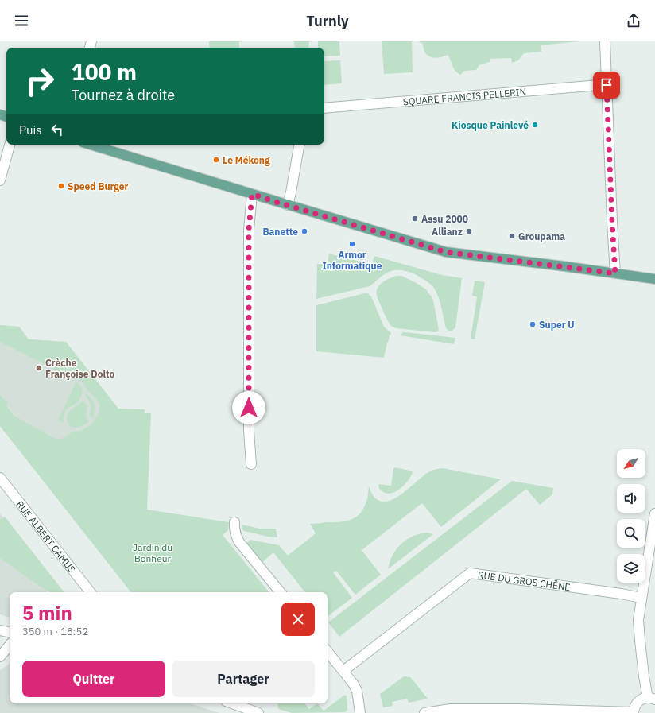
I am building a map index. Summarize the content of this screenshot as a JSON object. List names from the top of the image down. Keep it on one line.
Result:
{"streets":{"street":["SQUARE FRANCIS PELLERIN","RUE ALBERT CAMUS","RUE DU GROS CHÊNE"]},"parks":["Jardin du Bonheur"],"places":["Kiosque Painlevé","Le Mékong","Speed Burger","Assu 2000","Banette","Allianz","Groupama","Armor Informatique","Super U","Crèche Françoise Dolto"],"north":"bottom left","page":{"header":"Turnly","turn":["100 m","Tournez à droite"],"then":"Puis","heading":["5 min","350 m · 18:52"],"buttons":["Quitter","Partager"]}}
